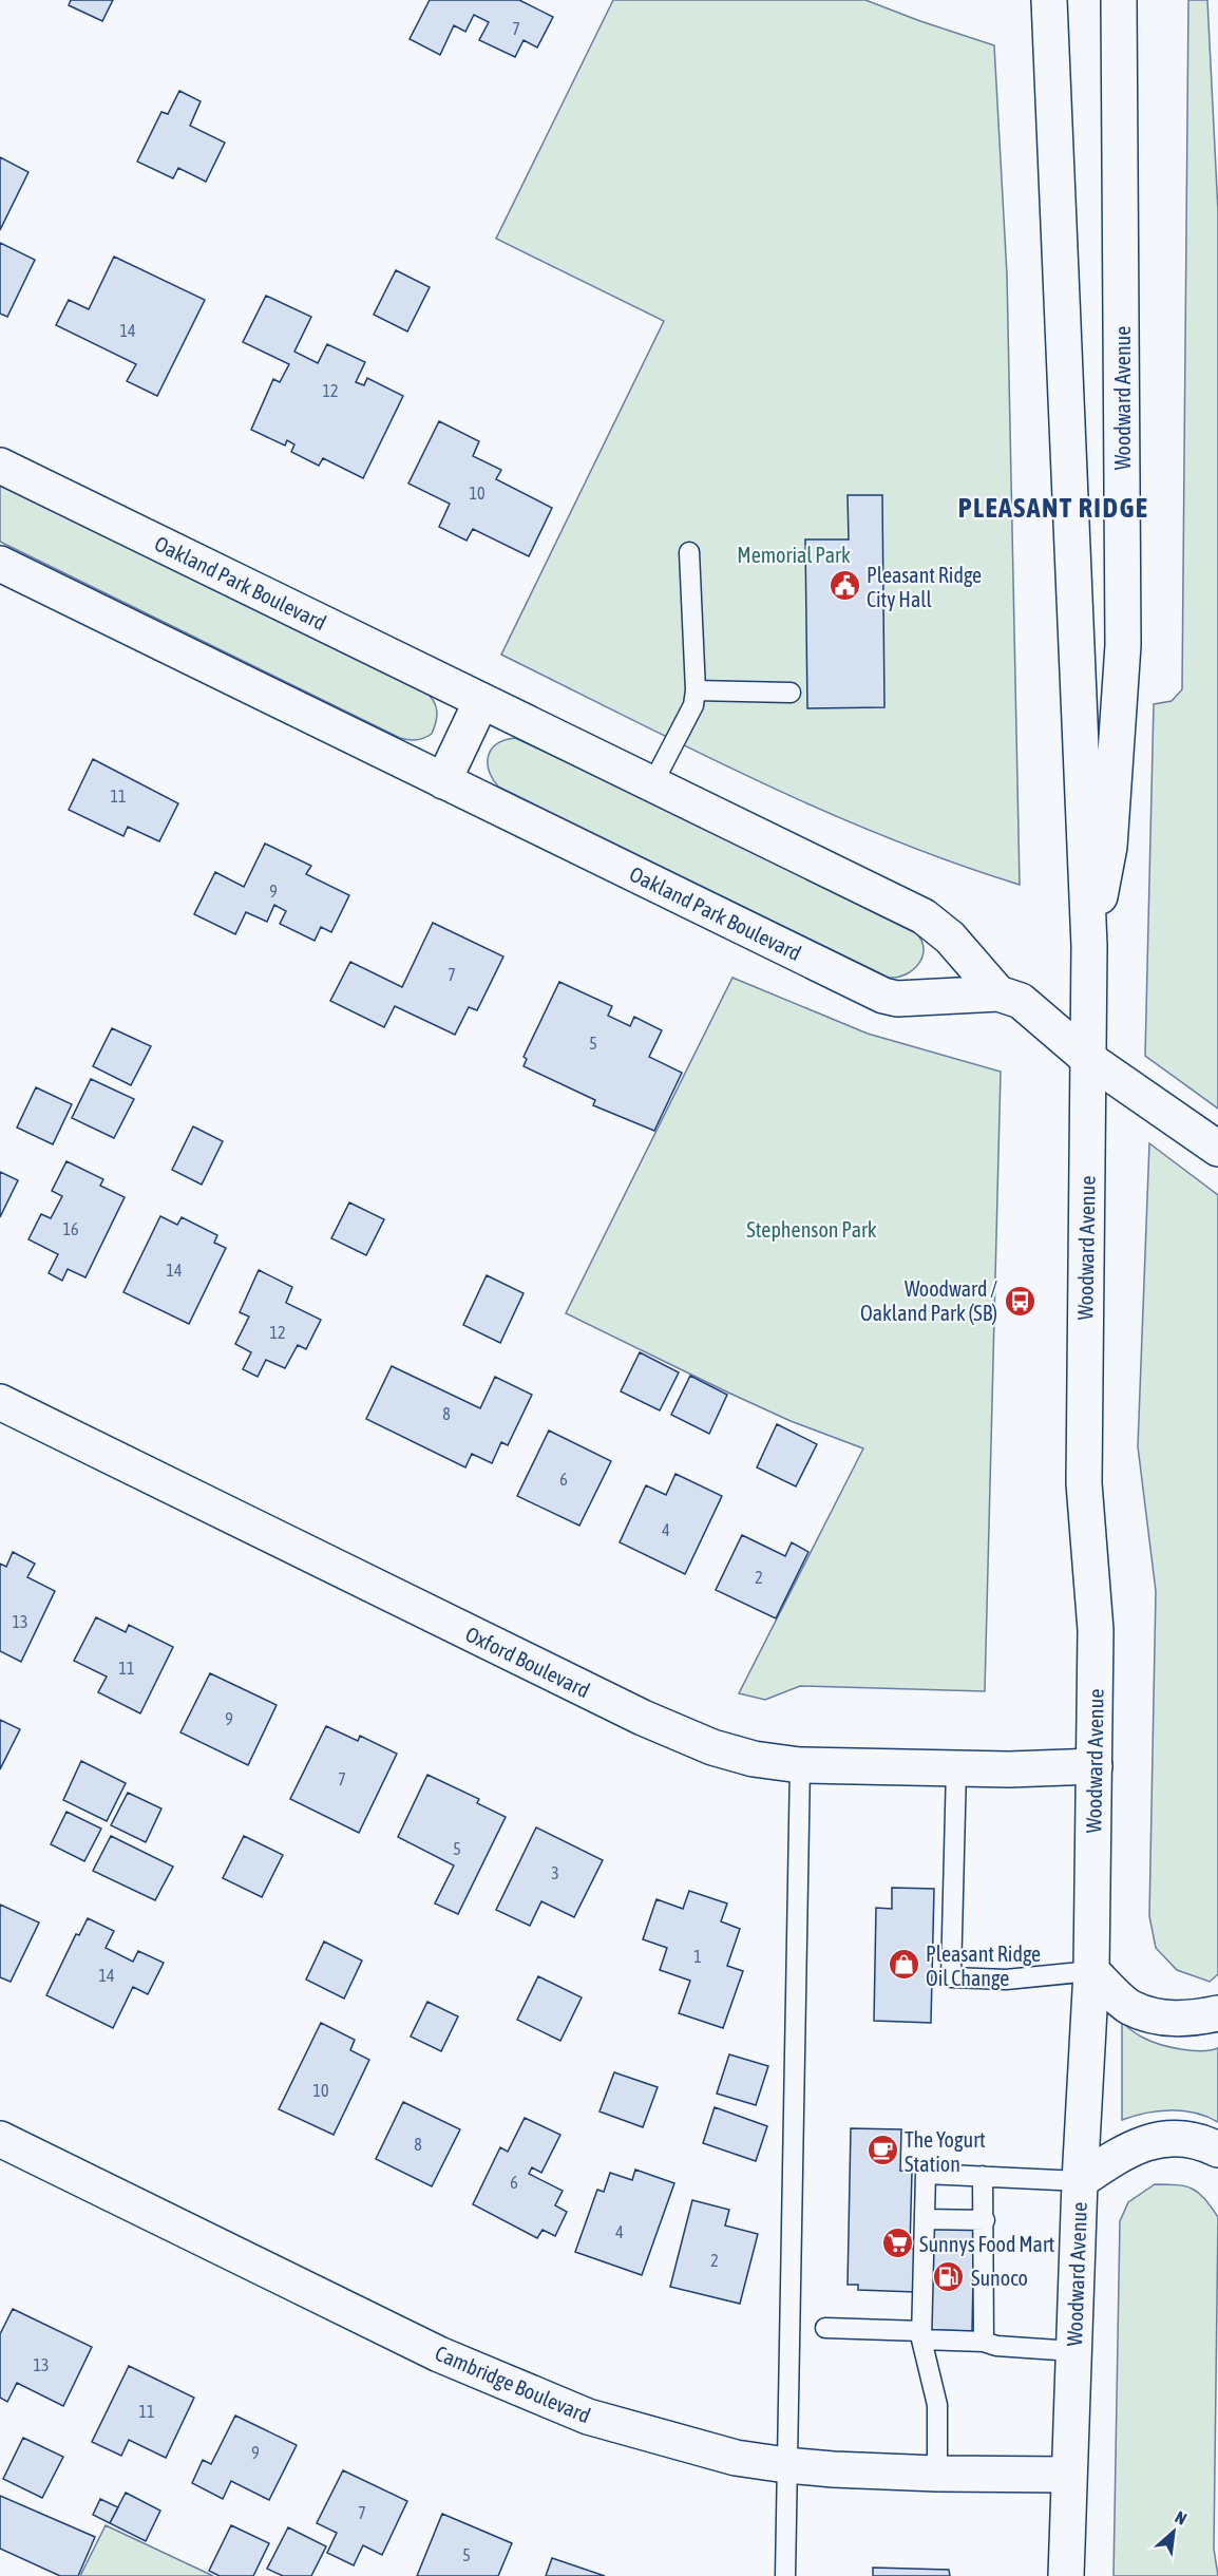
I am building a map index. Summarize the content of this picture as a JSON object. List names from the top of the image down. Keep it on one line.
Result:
{"streets":{"street":["Woodward Avenue","Oakland Park Boulevard","Oxford Boulevard","Cambridge Boulevard"]},"crossings":[["Woodward Avenue","Oakland Park Boulevard"],["Woodward Avenue","Oxford Boulevard"],["Woodward Avenue","Cambridge Boulevard"]],"districts":["PLEASANT RIDGE"],"parks":["Memorial Park","Stephenson Park"],"places":{"public building":["Pleasant Ridge City Hall"],"bus stop":["Woodward / Oakland Park (SB)"],"shop":["Pleasant Ridge Oil Change"],"cafe":["The Yogurt Station"],"supermarket":["Sunnys Food Mart"],"fuel station":["Sunoco"]},"house_numbers":["7","14","12","10","11","9","7","5","16","14","12","8","6","4","2","13","11","9","7","5","3","1","14","10","8","6","4","2","13","11","9","7","5"],"north":"top right"}
